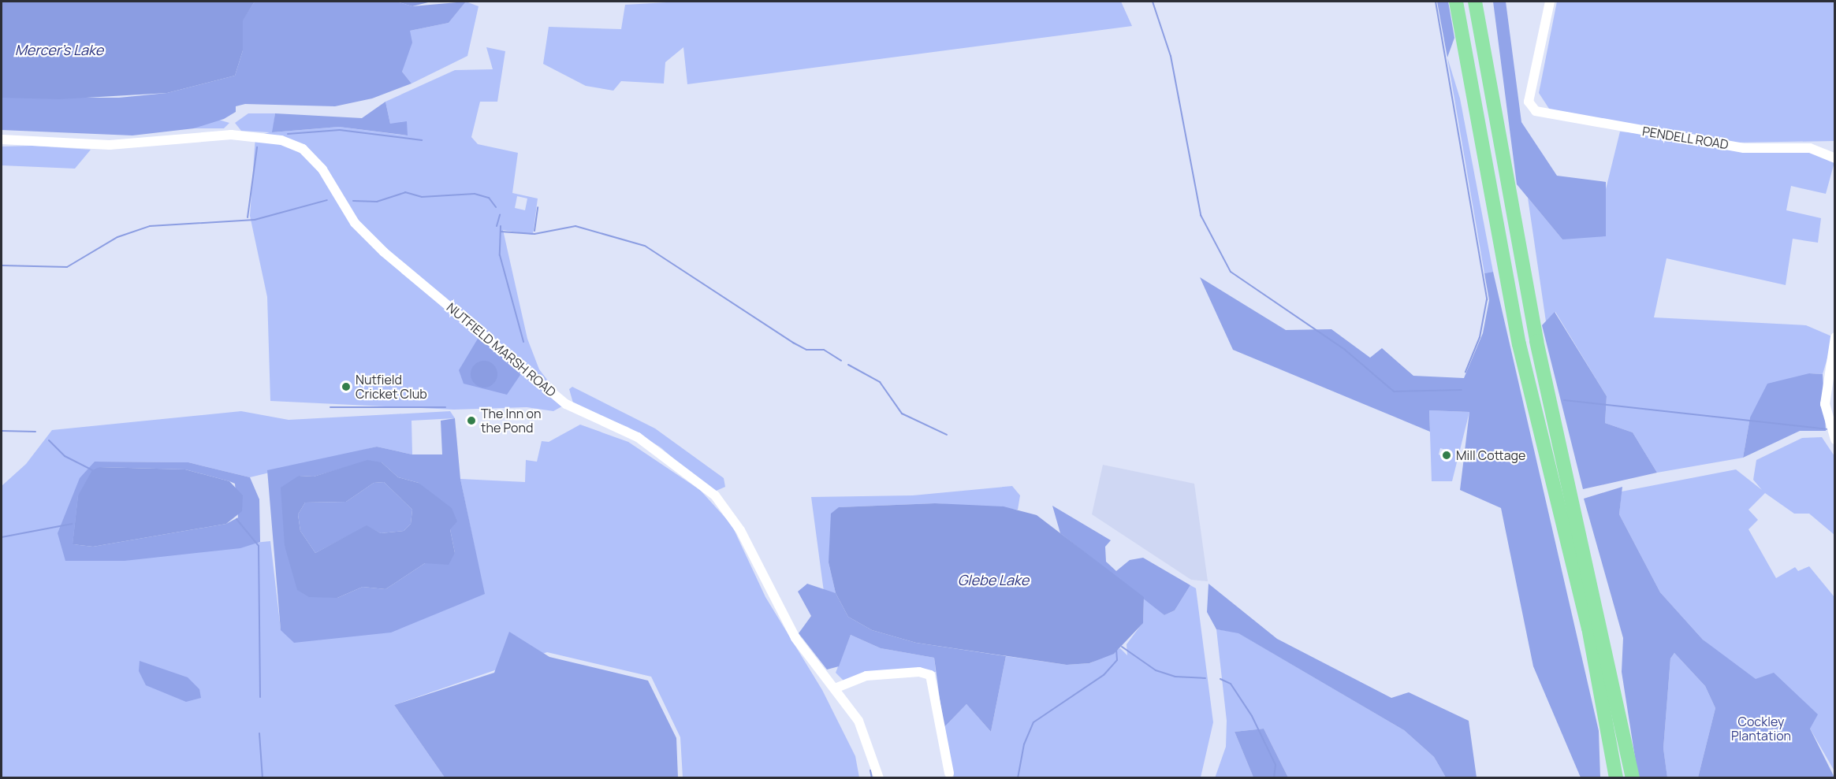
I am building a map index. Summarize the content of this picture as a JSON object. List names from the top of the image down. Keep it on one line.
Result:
{"streets":{"street":["PENDELL ROAD","NUTFIELD MARSH ROAD"]},"water":["Mercer's Lake","Glebe Lake"],"parks":["Cockley Plantation"],"places":["Nutfield Cricket Club","The Inn on the Pond","Mill Cottage"]}
